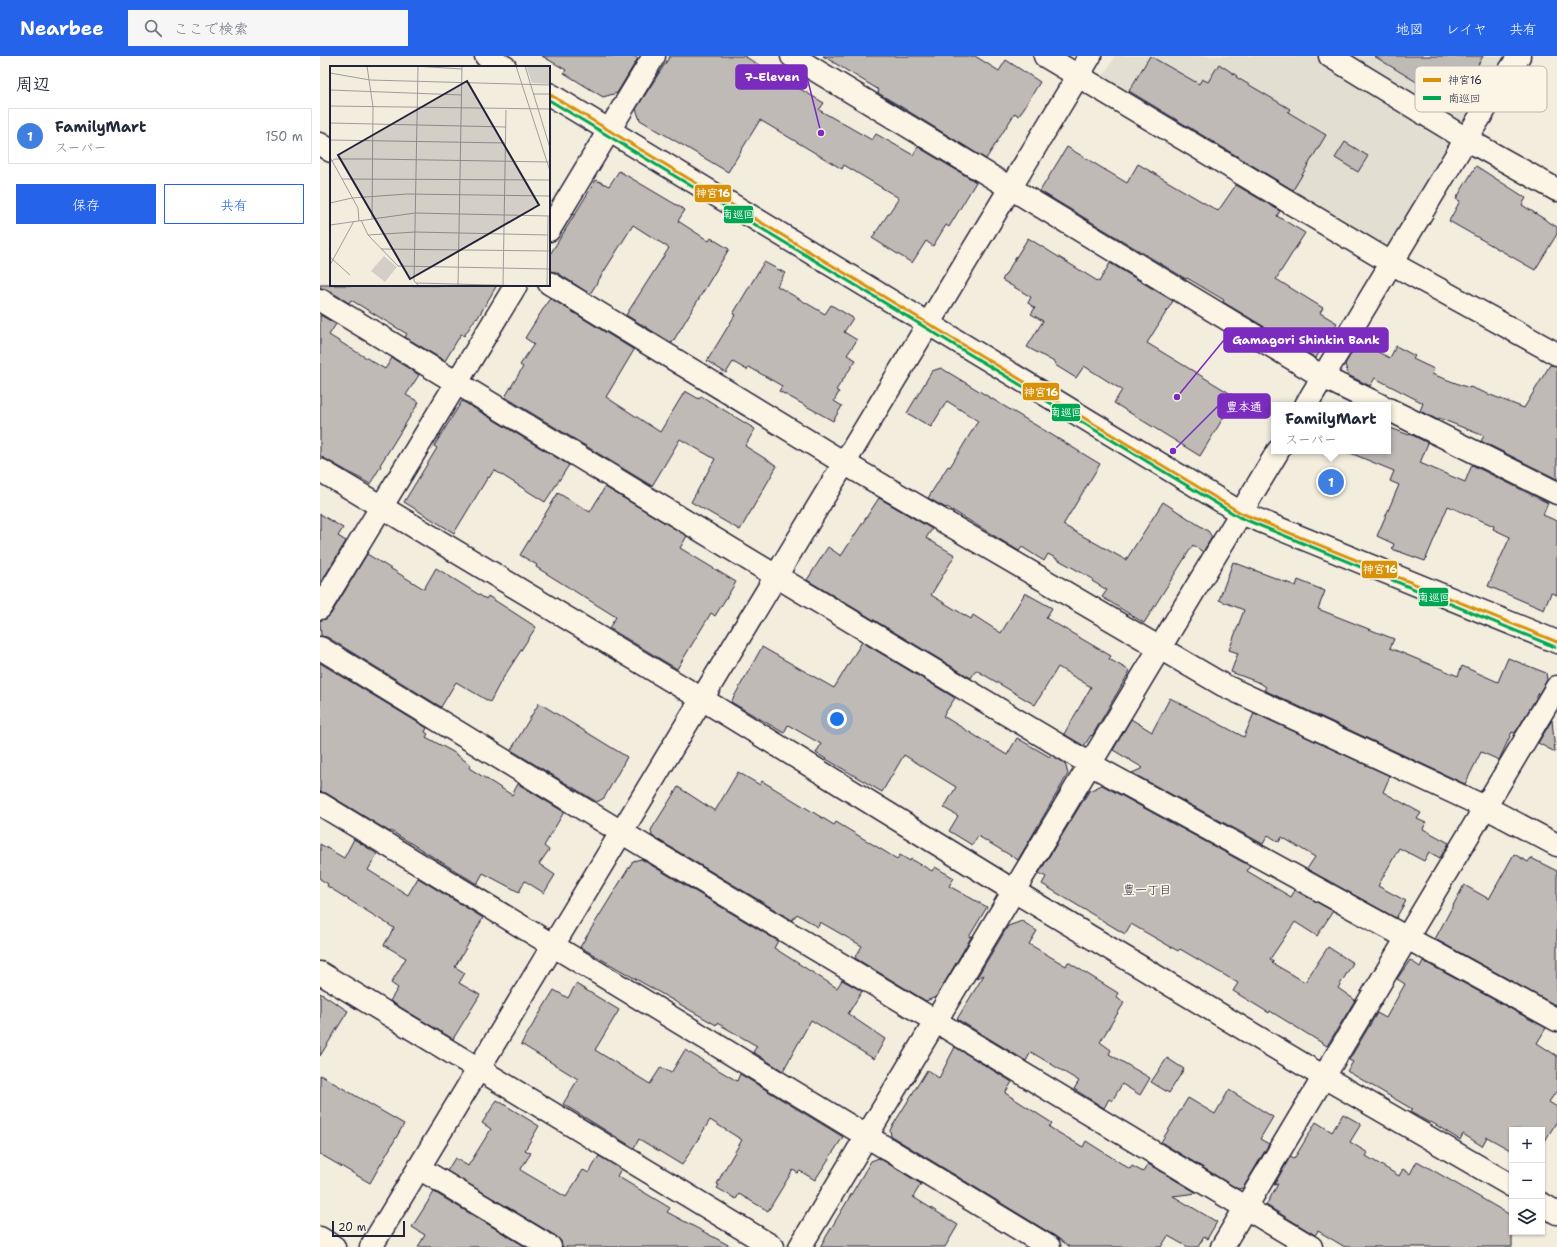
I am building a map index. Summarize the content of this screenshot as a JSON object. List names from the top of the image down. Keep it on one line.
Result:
{"districts":["豊一丁目"],"places":["7-Eleven","Gamagori Shinkin Bank","豊本通"],"lines":["transit line 神宮16","transit line 南巡回"],"legend":["神宮16","南巡回"],"scale_bar":"20 m","page":{"header":"Nearbee","search":"ここで検索","nav":["地図","レイヤ","共有"],"heading":"周辺","list":[{"mark":"1","name":"FamilyMart","note":"スーパー","value":"150 m"}],"buttons":["保存","共有"],"popup":["FamilyMart","スーパー"],"pins":"1","map_buttons":["+","−"],"scale":"20 m"}}
